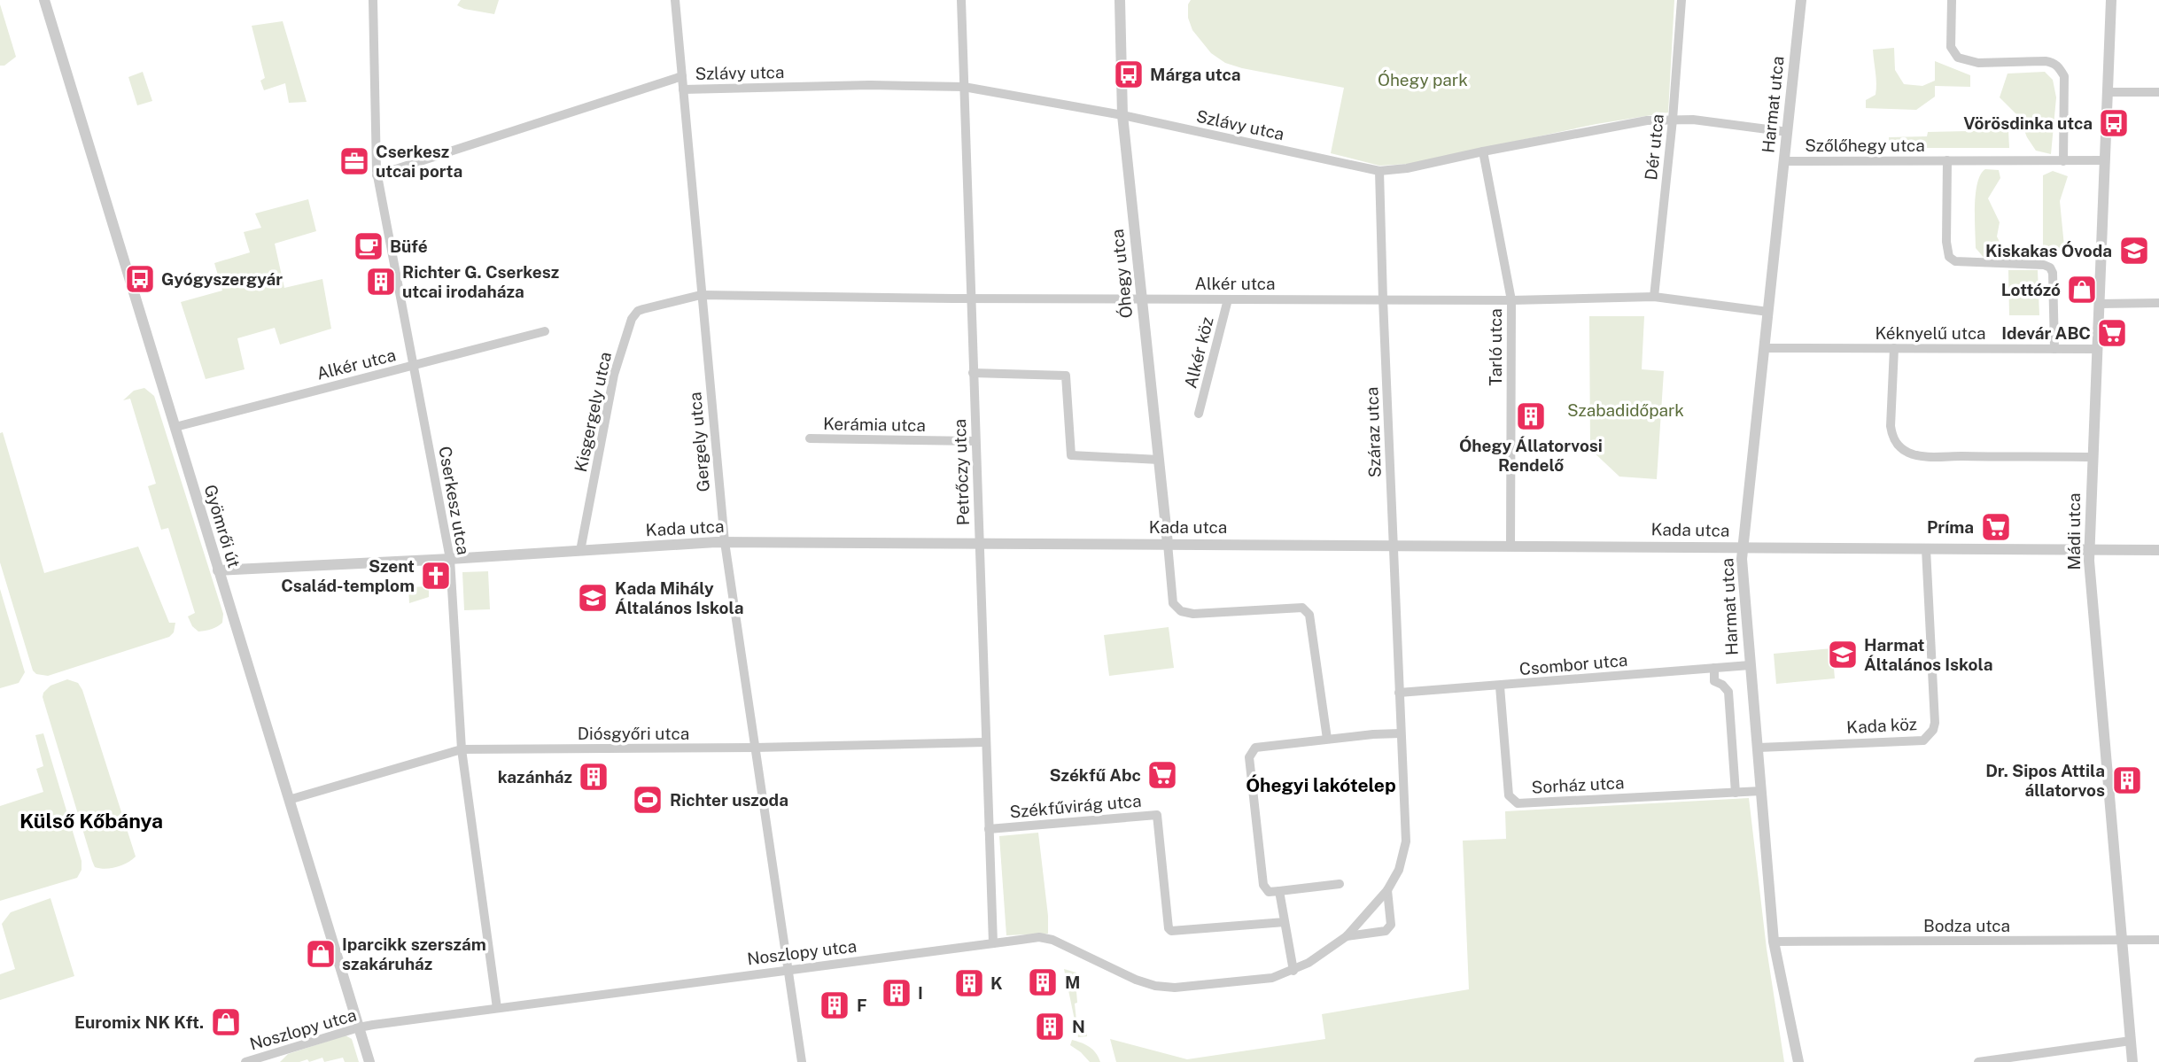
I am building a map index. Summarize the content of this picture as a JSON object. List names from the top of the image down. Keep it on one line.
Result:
{"streets":{"street":["Szlávy utca","Harmat utca","Szőlőhegy utca","Dér utca","Óhegy utca","Alkér utca","Kéknyelű utca","Tarló utca","Alkér köz","Kisgergely utca","Kerámia utca","Száraz utca","Gergely utca","Petrőczy utca","Cserkesz utca","Gyömrői út","Kada utca","Mádi utca","Csombor utca","Kada köz","Diósgyőri utca","Sorház utca","Székfűvirág utca","Bodza utca","Noszlopy utca"]},"crossings":[["Szlávy utca","Harmat utca"],["Szlávy utca","Dér utca"],["Szlávy utca","Óhegy utca"],["Szlávy utca","Tarló utca"],["Szlávy utca","Száraz utca"],["Szlávy utca","Gergely utca"],["Szlávy utca","Petrőczy utca"],["Szlávy utca","Cserkesz utca"],["Harmat utca","Szőlőhegy utca"],["Harmat utca","Alkér utca"],["Harmat utca","Kéknyelű utca"],["Harmat utca","Kada utca"],["Harmat utca","Csombor utca"],["Harmat utca","Kada köz"],["Harmat utca","Sorház utca"],["Harmat utca","Bodza utca"],["Szőlőhegy utca","Kéknyelű utca"],["Szőlőhegy utca","Mádi utca"],["Dér utca","Alkér utca"],["Óhegy utca","Alkér utca"],["Óhegy utca","Kada utca"],["Alkér utca","Tarló utca"],["Alkér utca","Alkér köz"],["Alkér utca","Kisgergely utca"],["Alkér utca","Száraz utca"],["Alkér utca","Gergely utca"],["Alkér utca","Petrőczy utca"],["Alkér utca","Cserkesz utca"],["Alkér utca","Gyömrői út"],["Kéknyelű utca","Mádi utca"],["Tarló utca","Kada utca"],["Kisgergely utca","Gergely utca"],["Kisgergely utca","Kada utca"],["Kerámia utca","Petrőczy utca"],["Száraz utca","Kada utca"],["Száraz utca","Csombor utca"],["Száraz utca","Noszlopy utca"],["Gergely utca","Kada utca"],["Gergely utca","Diósgyőri utca"],["Gergely utca","Noszlopy utca"],["Petrőczy utca","Kada utca"],["Petrőczy utca","Diósgyőri utca"],["Petrőczy utca","Székfűvirág utca"],["Petrőczy utca","Noszlopy utca"],["Cserkesz utca","Kada utca"],["Cserkesz utca","Diósgyőri utca"],["Cserkesz utca","Noszlopy utca"],["Gyömrői út","Kada utca"],["Gyömrői út","Diósgyőri utca"],["Gyömrői út","Noszlopy utca"],["Kada utca","Mádi utca"],["Kada utca","Kada köz"],["Mádi utca","Bodza utca"],["Csombor utca","Sorház utca"],["Csombor utca","Noszlopy utca"]],"districts":["Óhegyi lakótelep","Külső Kőbánya"],"parks":["Óhegy park","Szabadidőpark"],"places":{"bus stop":["Márga utca","Vörösdinka utca","Gyógyszergyár"],"office":["Cserkesz utcai porta"],"cafe":["Büfé"],"school or university":["Kiskakas Óvoda","Kada Mihály Általános Iskola","Harmat Általános Iskola"],"building":["Richter G. Cserkesz utcai irodaháza","Óhegy Állatorvosi Rendelő","kazánház","Dr. Sipos Attila állatorvos","M","K","I","F","N"],"shop":["Lottózó","Iparcikk szerszám szakáruház","Euromix NK Kft."],"supermarket":["Idevár ABC","Príma","Székfű Abc"],"church":["Szent Család-templom"],"sports":["Richter uszoda"]}}
